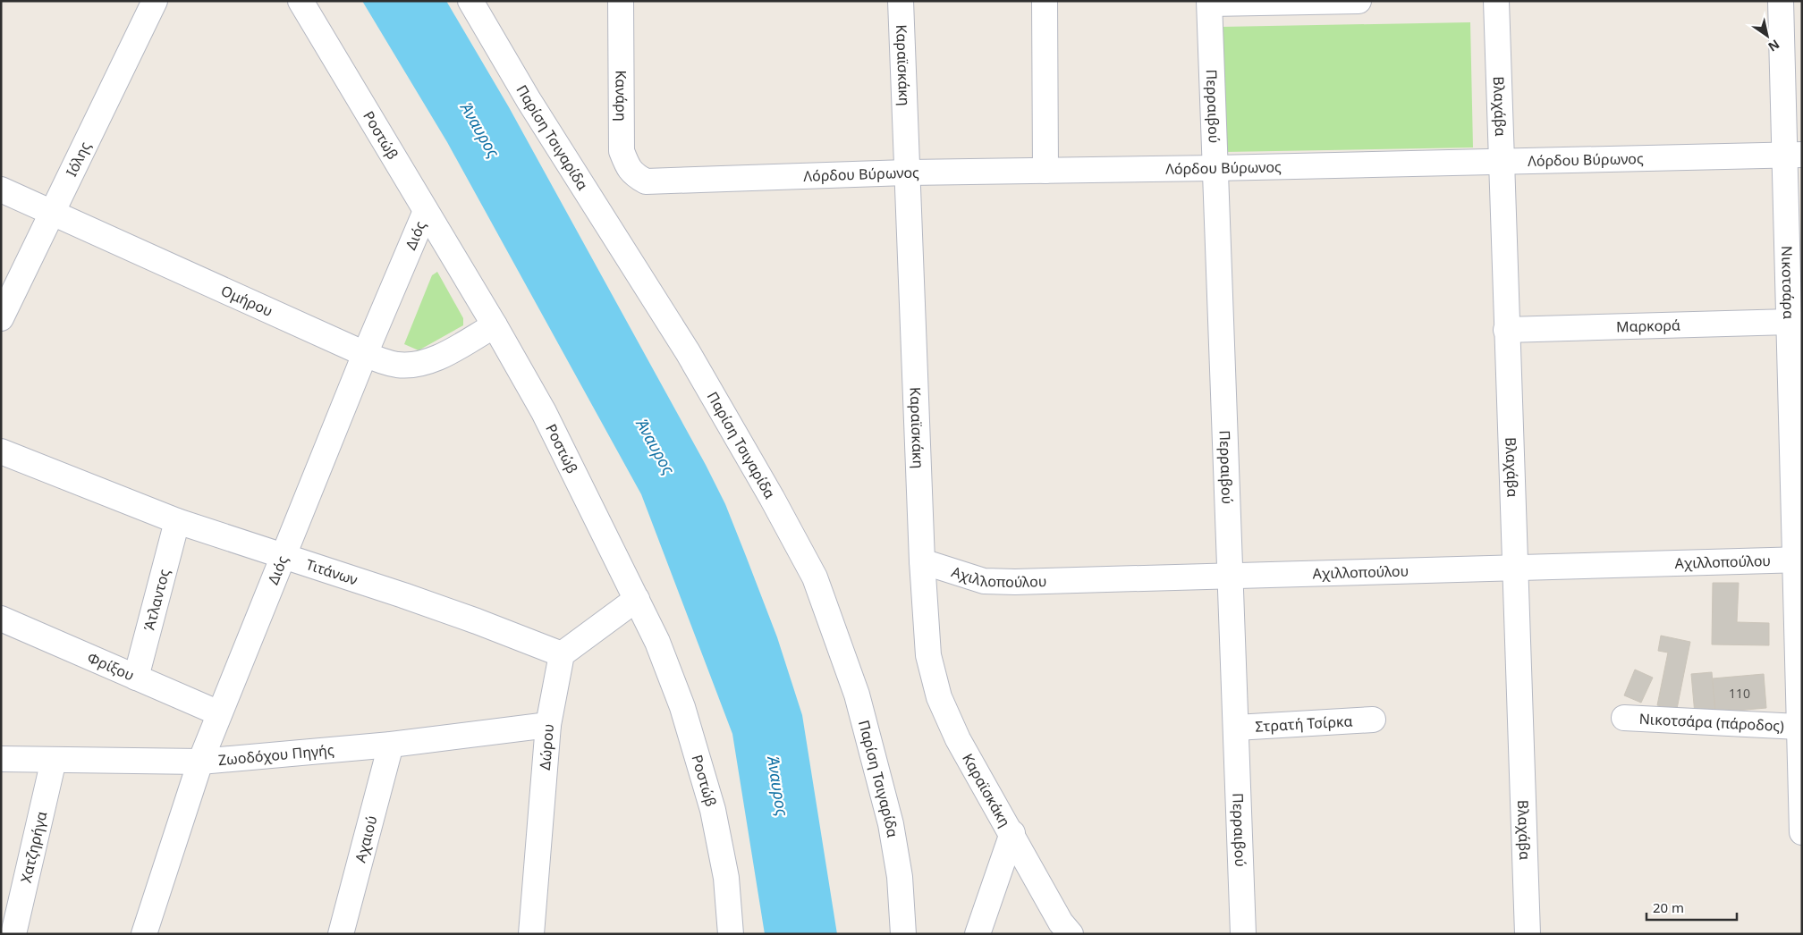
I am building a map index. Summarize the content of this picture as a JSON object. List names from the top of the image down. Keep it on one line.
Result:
{"streets":{"street":["Καραϊσκάκη","Κανάρη","Περραιβού","Βλαχάβα","Ροστώβ","Παρίση Τσιγαρίδα","Ιόλης","Λόρδου Βύρωνος","Διός","Νικοτσάρα","Ομήρου","Μαρκορά","Αχιλλοπούλου","Τιτάνων","Άτλαντος","Φρίξου","Νικοτσάρα (πάροδος)","Στρατή Τσίρκα","Δώρου","Ζωοδόχου Πηγής","Αχαιού","Χατζηρήγα"]},"crossings":[["Καραϊσκάκη","Λόρδου Βύρωνος"],["Καραϊσκάκη","Αχιλλοπούλου"],["Κανάρη","Λόρδου Βύρωνος"],["Περραιβού","Λόρδου Βύρωνος"],["Περραιβού","Αχιλλοπούλου"],["Περραιβού","Στρατή Τσίρκα"],["Βλαχάβα","Λόρδου Βύρωνος"],["Βλαχάβα","Μαρκορά"],["Βλαχάβα","Αχιλλοπούλου"],["Ροστώβ","Διός"],["Ροστώβ","Ομήρου"],["Ιόλης","Ομήρου"],["Λόρδου Βύρωνος","Νικοτσάρα"],["Διός","Ομήρου"],["Διός","Τιτάνων"],["Διός","Φρίξου"],["Διός","Ζωοδόχου Πηγής"],["Νικοτσάρα","Μαρκορά"],["Νικοτσάρα","Αχιλλοπούλου"],["Νικοτσάρα","Νικοτσάρα (πάροδος)"],["Τιτάνων","Άτλαντος"],["Τιτάνων","Δώρου"],["Άτλαντος","Φρίξου"],["Δώρου","Ζωοδόχου Πηγής"],["Ζωοδόχου Πηγής","Αχαιού"],["Ζωοδόχου Πηγής","Χατζηρήγα"]],"water":["Άναυρος"],"house_numbers":["110"],"scale_bar":"20 m","north":"bottom right"}
